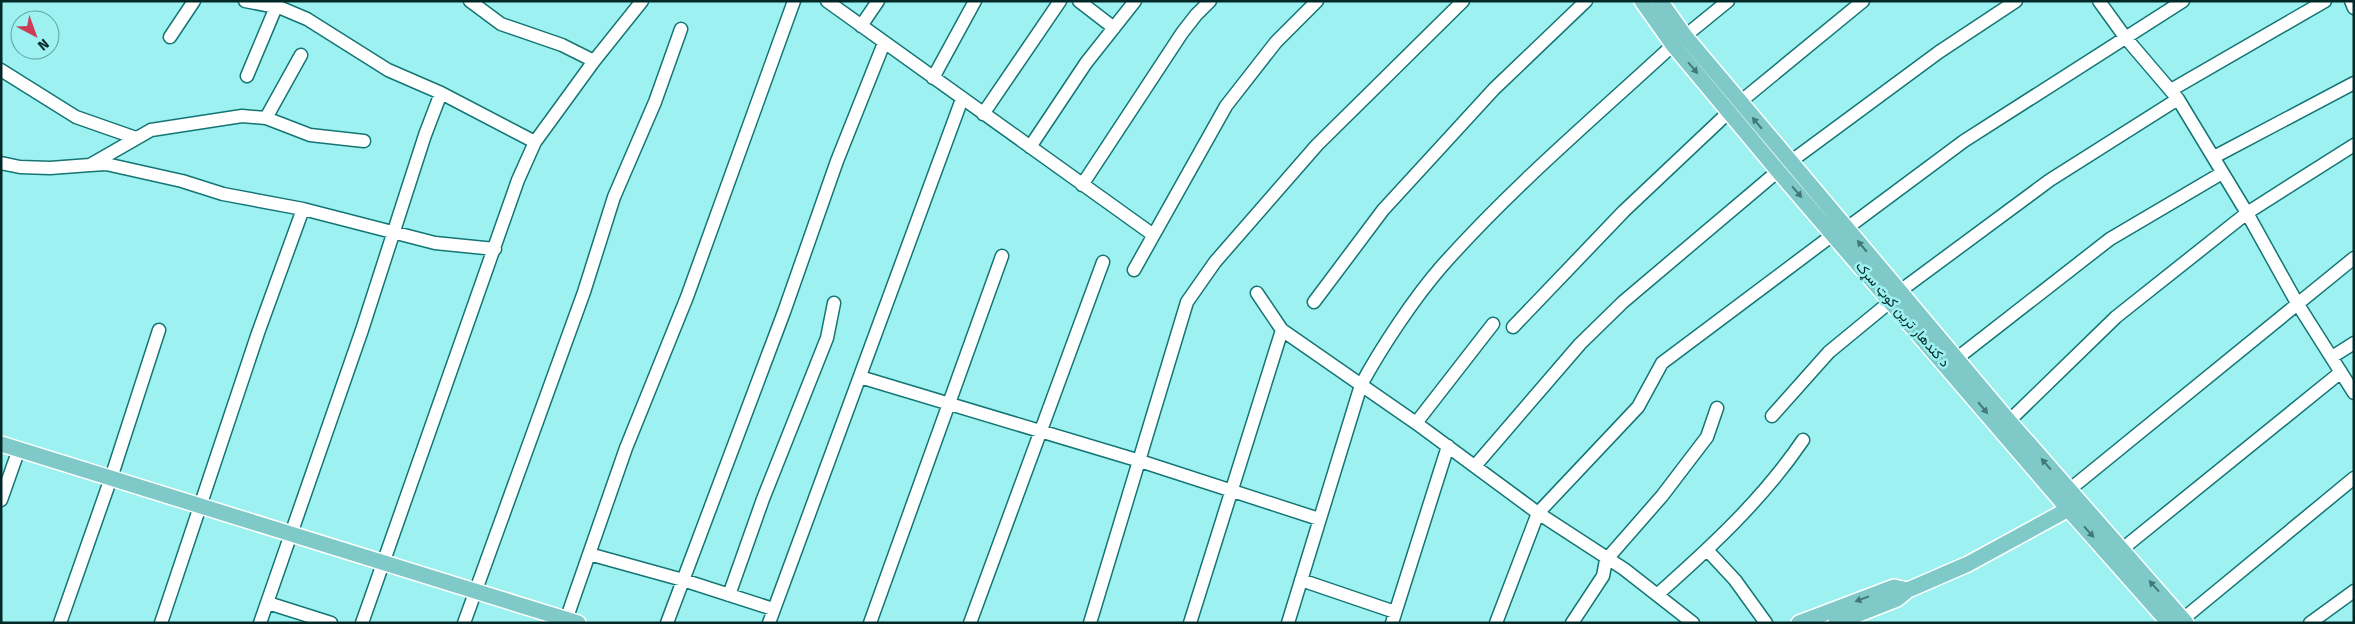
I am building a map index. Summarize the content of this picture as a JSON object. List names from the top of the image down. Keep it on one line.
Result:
{"streets":{"main road":["د کندهار ترين کوټ سړک"]},"north":"bottom right"}
